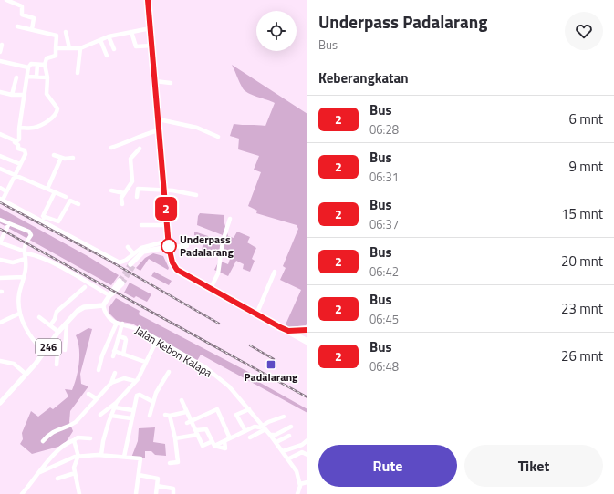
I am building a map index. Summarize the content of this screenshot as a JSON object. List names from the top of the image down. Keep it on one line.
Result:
{"streets":{"main road":["246"],"street":["Jalan Kebon Kalapa"]},"crossings":[["246","Jalan Kebon Kalapa"]],"places":{"other":["Underpass Padalarang"],"transit":["Padalarang"]},"lines":["bus line 2"],"page":{"on_map":"2","heading":[["Underpass Padalarang","Bus"],"Keberangkatan"],"list":[{"mark":"2","name":"Bus","note":"06:28","value":"6 mnt"},{"mark":"2","name":"Bus","note":"06:31","value":"9 mnt"},{"mark":"2","name":"Bus","note":"06:37","value":"15 mnt"},{"mark":"2","name":"Bus","note":"06:42","value":"20 mnt"},{"mark":"2","name":"Bus","note":"06:45","value":"23 mnt"},{"mark":"2","name":"Bus","note":"06:48","value":"26 mnt"}],"buttons":["Rute","Tiket"]}}
